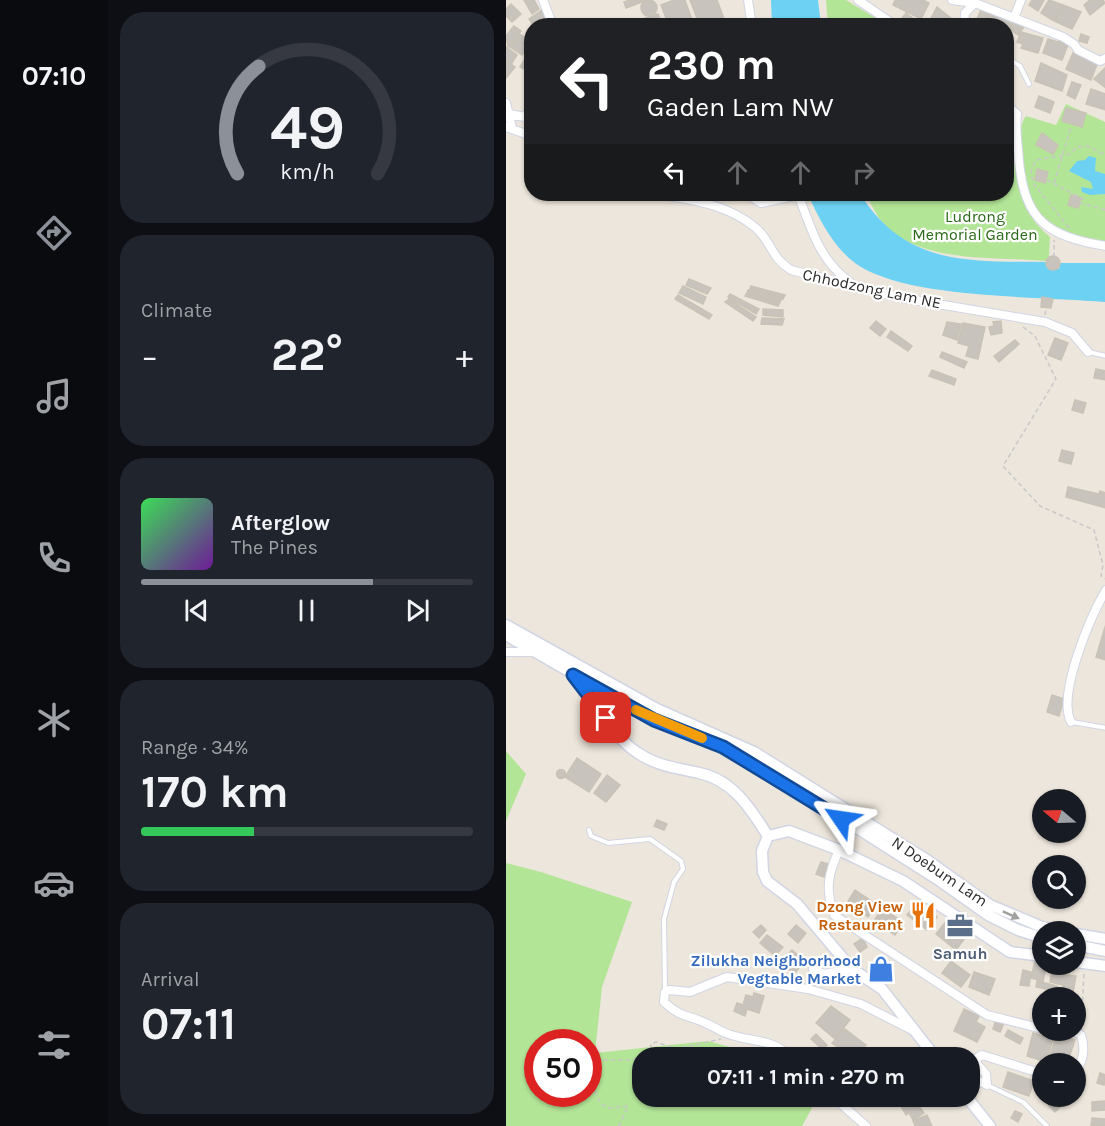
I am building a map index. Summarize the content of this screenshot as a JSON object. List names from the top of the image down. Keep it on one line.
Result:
{"streets":{"main road":["N Doebum Lam"],"street":["Chhodzong Lam NE"]},"parks":["Ludrong Memorial Garden"],"places":{"restaurant":["Dzong View Restaurant"],"office":["Samuh"],"shop":["Zilukha Neighborhood Vegtable Market"]},"north":"left","page":{"tabs":"07:10","turn":["230 m","Gaden Lam NW"],"tile":["Climate",["Range · 34%","170 km"],["Arrival","07:11"]],"heat":["−","22°","+"],"song":["Afterglow","The Pines"],"map_buttons":["+","−"],"limit":"50","trip":"07:11 · 1 min · 270 m","gauge":["49","km/h"]}}
